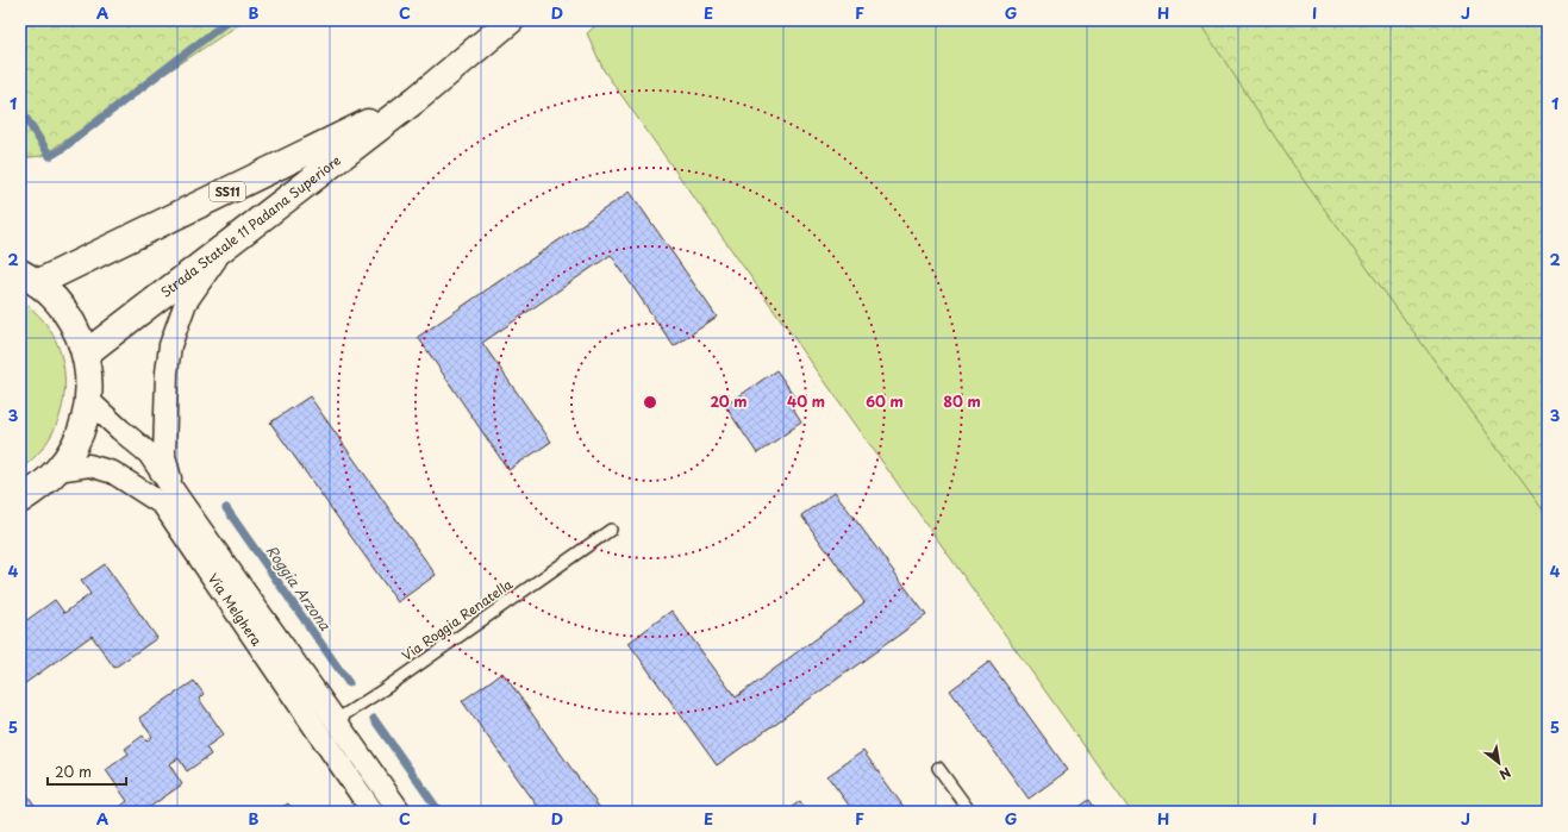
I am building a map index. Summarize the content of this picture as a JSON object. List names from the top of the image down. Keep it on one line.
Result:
{"streets":{"main road":["SS11","Strada Statale 11 Padana Superiore"],"street":["Via Melghera"],"lane":["Via Roggia Renatella"]},"crossings":[["Strada Statale 11 Padana Superiore","Via Melghera"],["Via Melghera","Via Roggia Renatella"]],"water":["Roggia Arzona"],"scale_bar":"20 m","north":"bottom right","grid":{"columns":["A","B","C","D","E","F","G","H","I","J"],"rows":["1","2","3","4","5"]},"rings":["20 m","40 m","60 m","80 m"]}
